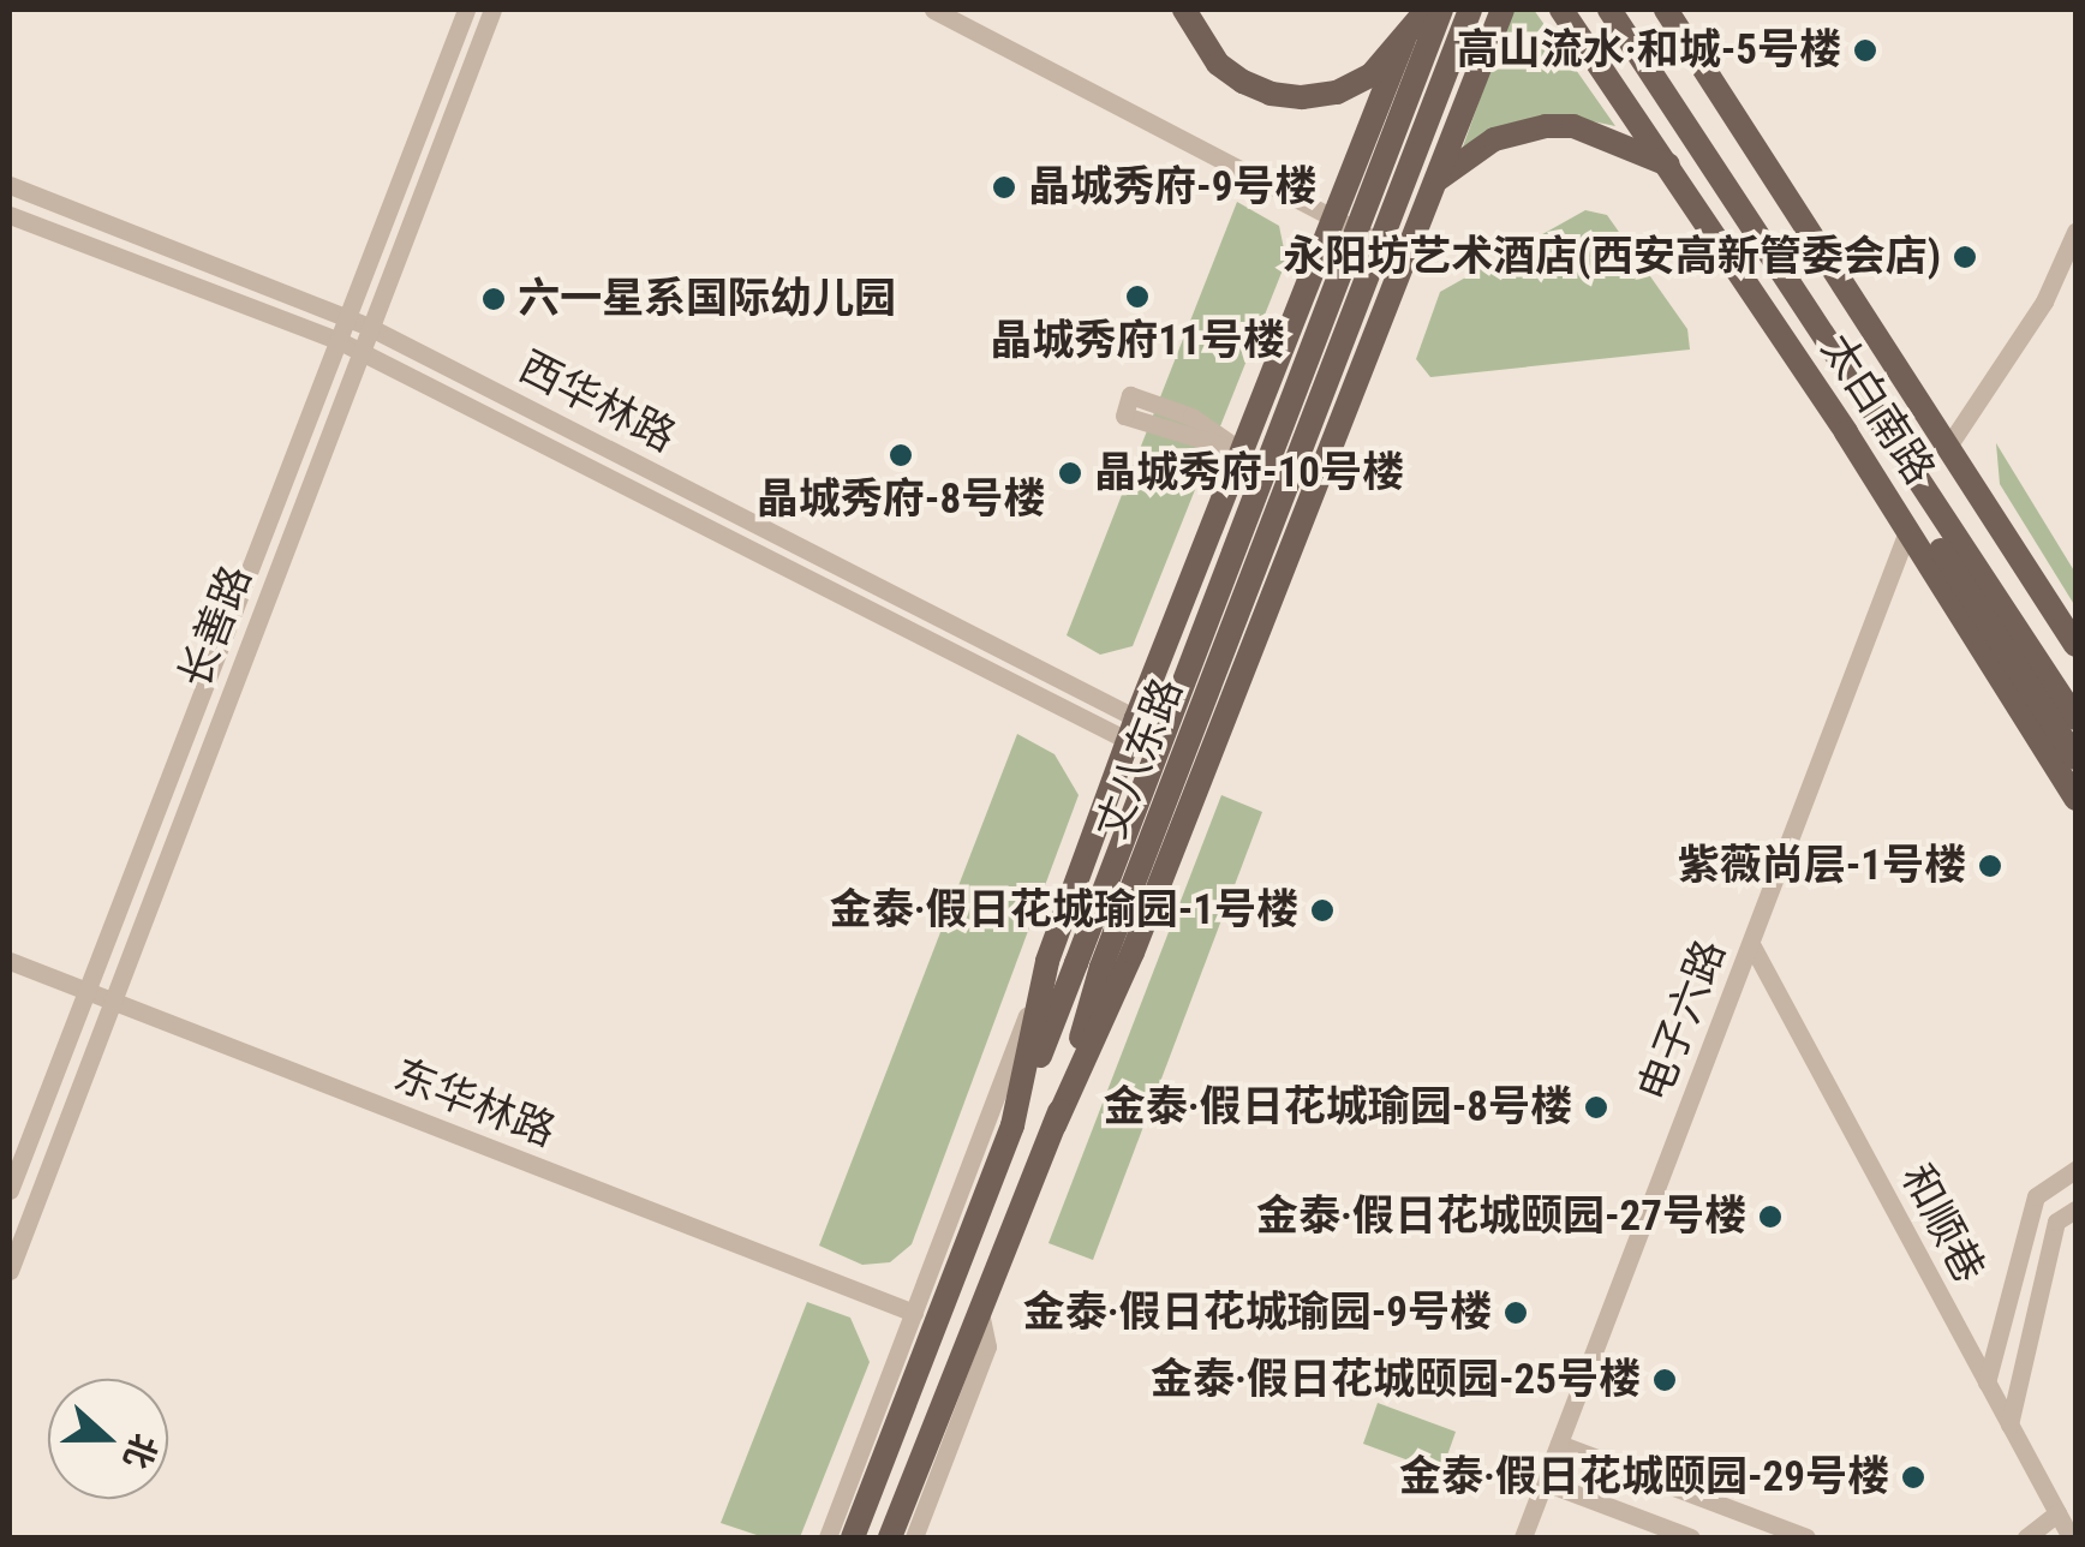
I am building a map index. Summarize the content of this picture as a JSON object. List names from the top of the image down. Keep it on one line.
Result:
{"streets":{"main road":["太白南路","丈八东路"],"street":["西华林路","长善路","电子六路","东华林路","和顺巷"]},"crossings":[["西华林路","长善路"],["西华林路","丈八东路"],["太白南路","电子六路"],["长善路","东华林路"],["电子六路","和顺巷"]],"places":["高山流水·和城-5号楼","晶城秀府-9号楼","永阳坊艺术酒店(西安高新管委会店)","晶城秀府11号楼","六一星系国际幼儿园","晶城秀府-8号楼","晶城秀府-10号楼","紫薇尚层-1号楼","金泰·假日花城瑜园-1号楼","金泰·假日花城瑜园-8号楼","金泰·假日花城颐园-27号楼","金泰·假日花城瑜园-9号楼","金泰·假日花城颐园-25号楼","金泰·假日花城颐园-29号楼"],"north":"right"}
